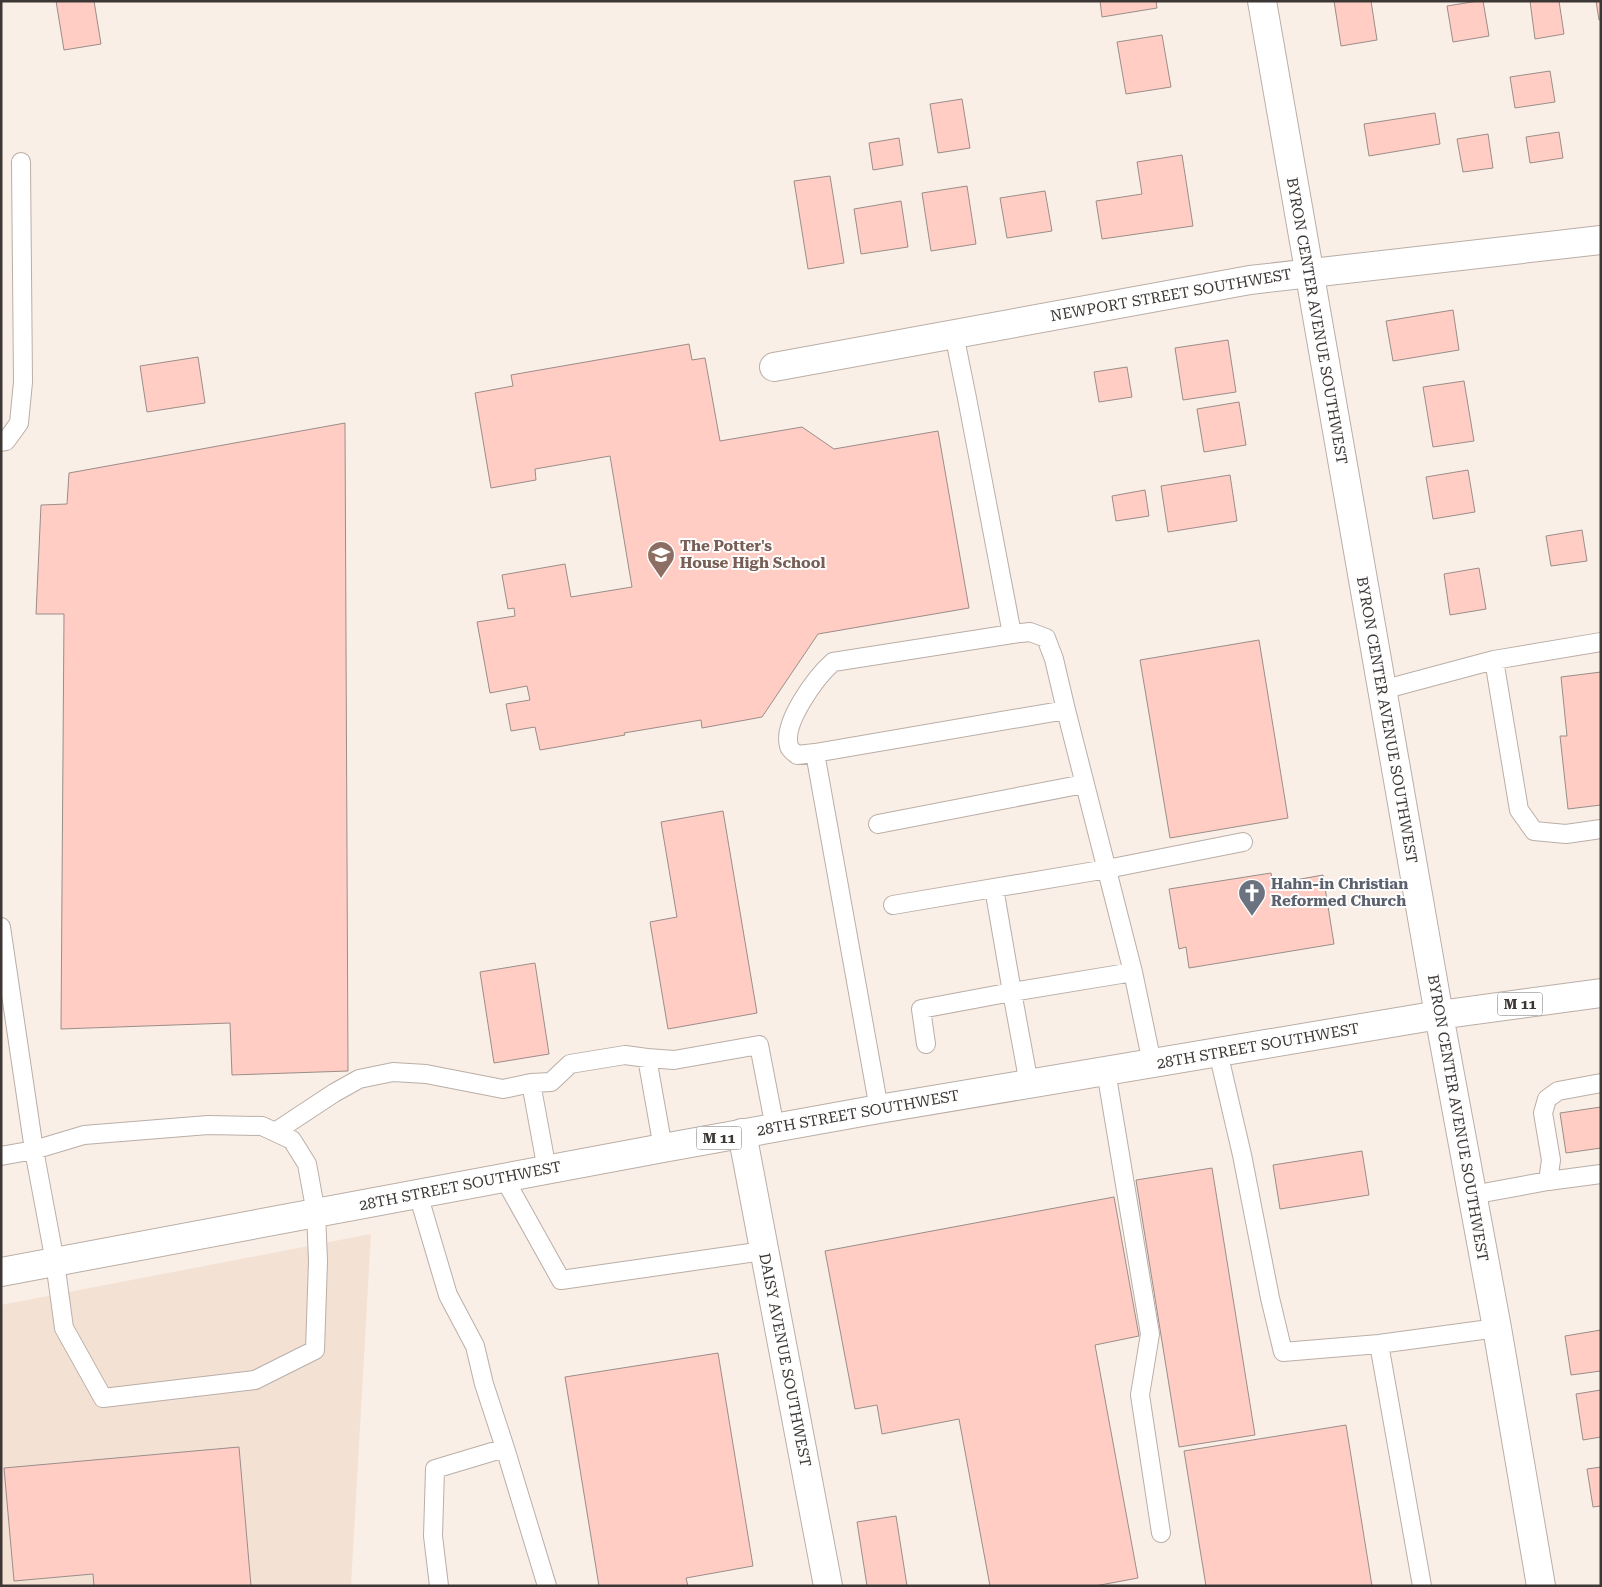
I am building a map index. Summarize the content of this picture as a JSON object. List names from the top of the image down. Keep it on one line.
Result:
{"streets":{"main road":["NEWPORT STREET SOUTHWEST","BYRON CENTER AVENUE SOUTHWEST","M 11","28TH STREET SOUTHWEST","DAISY AVENUE SOUTHWEST"]},"crossings":[["NEWPORT STREET SOUTHWEST","BYRON CENTER AVENUE SOUTHWEST"],["BYRON CENTER AVENUE SOUTHWEST","28TH STREET SOUTHWEST"],["28TH STREET SOUTHWEST","DAISY AVENUE SOUTHWEST"]],"places":{"school or university":["The Potter's House High School"],"church":["Hahn-in Christian Reformed Church"]}}
